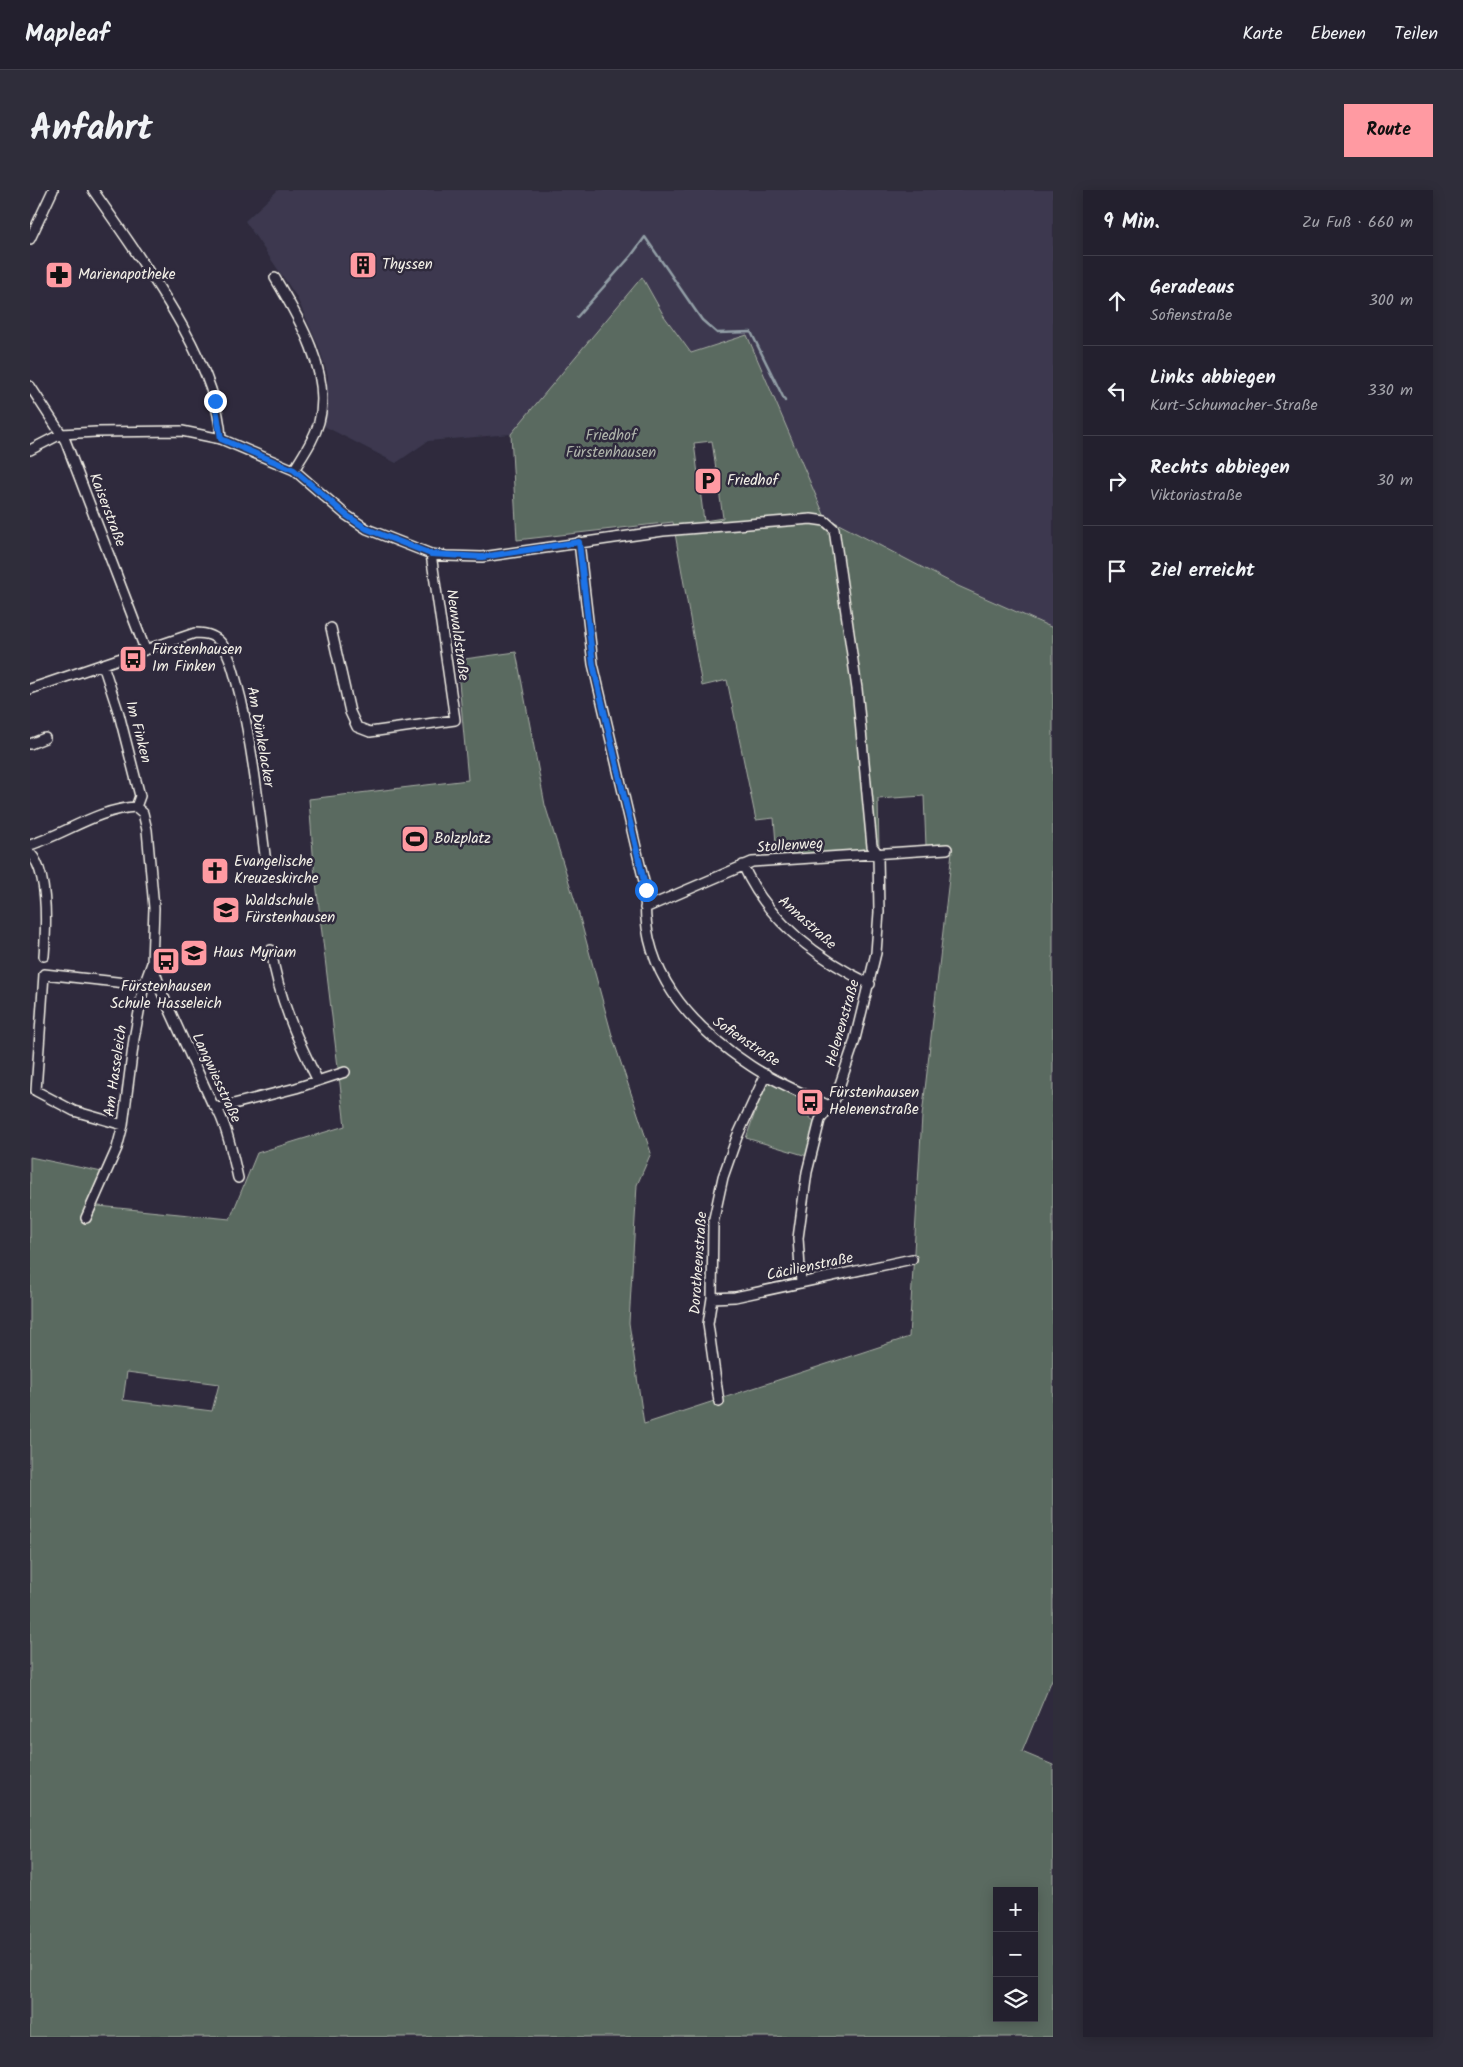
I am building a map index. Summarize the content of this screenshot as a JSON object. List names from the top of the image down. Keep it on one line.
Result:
{"streets":{"street":["Kaiserstraße","Neuwaldstraße","Im Finken","Am Dünkelacker","Stollenweg","Annastraße","Helenenstraße","Sofienstraße","Am Hasseleich","Langwiesstraße","Dorotheenstraße","Cäcilienstraße"]},"crossings":[["Kaiserstraße","Am Dünkelacker"],["Im Finken","Am Dünkelacker"],["Im Finken","Am Hasseleich"],["Stollenweg","Annastraße"],["Stollenweg","Helenenstraße"],["Stollenweg","Sofienstraße"],["Annastraße","Helenenstraße"],["Helenenstraße","Sofienstraße"],["Helenenstraße","Cäcilienstraße"],["Sofienstraße","Dorotheenstraße"],["Am Hasseleich","Langwiesstraße"],["Dorotheenstraße","Cäcilienstraße"]],"parks":["Friedhof Fürstenhausen"],"places":{"building":["Thyssen"],"pharmacy":["Marienapotheke"],"parking":["Friedhof"],"bus stop":["Fürstenhausen Im Finken","Fürstenhausen Schule Hasseleich","Fürstenhausen Helenenstraße"],"sports":["Bolzplatz"],"church":["Evangelische Kreuzeskirche"],"school or university":["Waldschule Fürstenhausen","Haus Myriam"]},"page":{"header":"Mapleaf","nav":["Karte","Ebenen","Teilen"],"title":"Anfahrt","buttons":"Route","heading":["9 Min.","Zu Fuß · 660 m"],"list":[["Geradeaus","Sofienstraße","300 m"],["Links abbiegen","Kurt-Schumacher-Straße","330 m"],["Rechts abbiegen","Viktoriastraße","30 m"],"Ziel erreicht"],"map_buttons":["+","−"]}}
